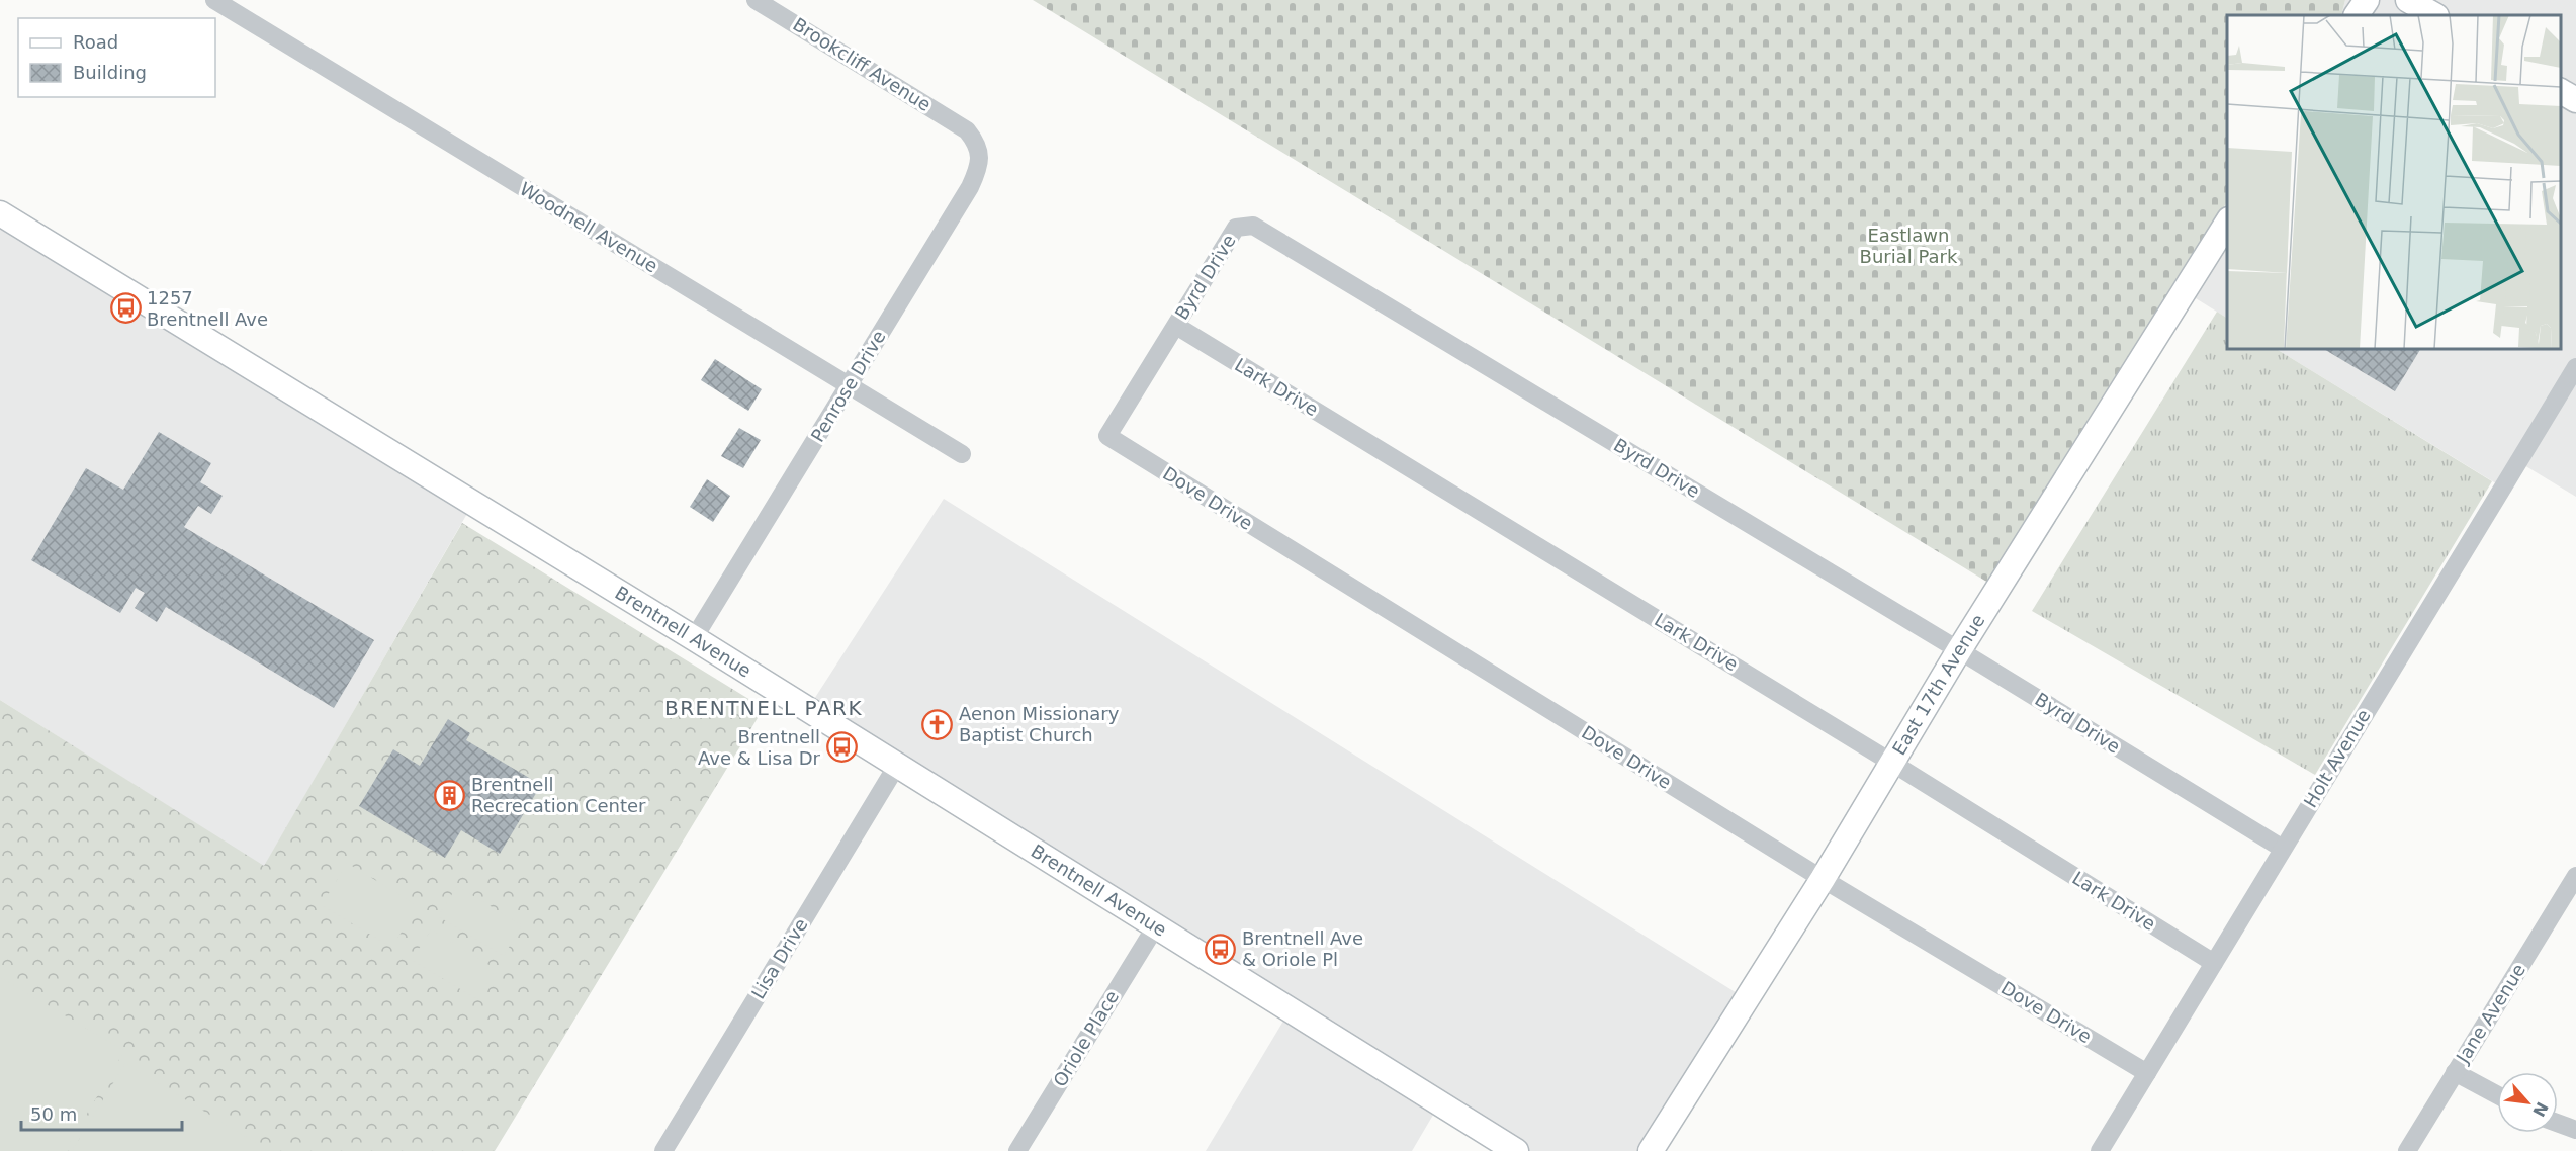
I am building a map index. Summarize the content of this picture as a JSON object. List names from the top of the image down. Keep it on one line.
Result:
{"streets":{"street":["Brookcliff Avenue","Woodnell Avenue","Byrd Drive","Penrose Drive","Lark Drive","Dove Drive","Brentnell Avenue","East 17th Avenue","Holt Avenue","Lisa Drive","Jane Avenue","Oriole Place"]},"crossings":[["Brookcliff Avenue","Penrose Drive"],["Woodnell Avenue","Penrose Drive"],["Byrd Drive","Lark Drive"],["Byrd Drive","Dove Drive"],["Byrd Drive","East 17th Avenue"],["Byrd Drive","Holt Avenue"],["Penrose Drive","Brentnell Avenue"],["Lark Drive","East 17th Avenue"],["Lark Drive","Holt Avenue"],["Dove Drive","East 17th Avenue"],["Dove Drive","Holt Avenue"],["Brentnell Avenue","Lisa Drive"],["Brentnell Avenue","Oriole Place"]],"districts":["BRENTNELL PARK"],"parks":["Eastlawn Burial Park"],"places":{"bus stop":["1257 Brentnell Ave","Brentnell Ave & Lisa Dr","Brentnell Ave & Oriole Pl"],"church":["Aenon Missionary Baptist Church"],"building":["Brentnell Recrecation Center"]},"legend":["Road","Building"],"scale_bar":"50 m","north":"bottom right"}
